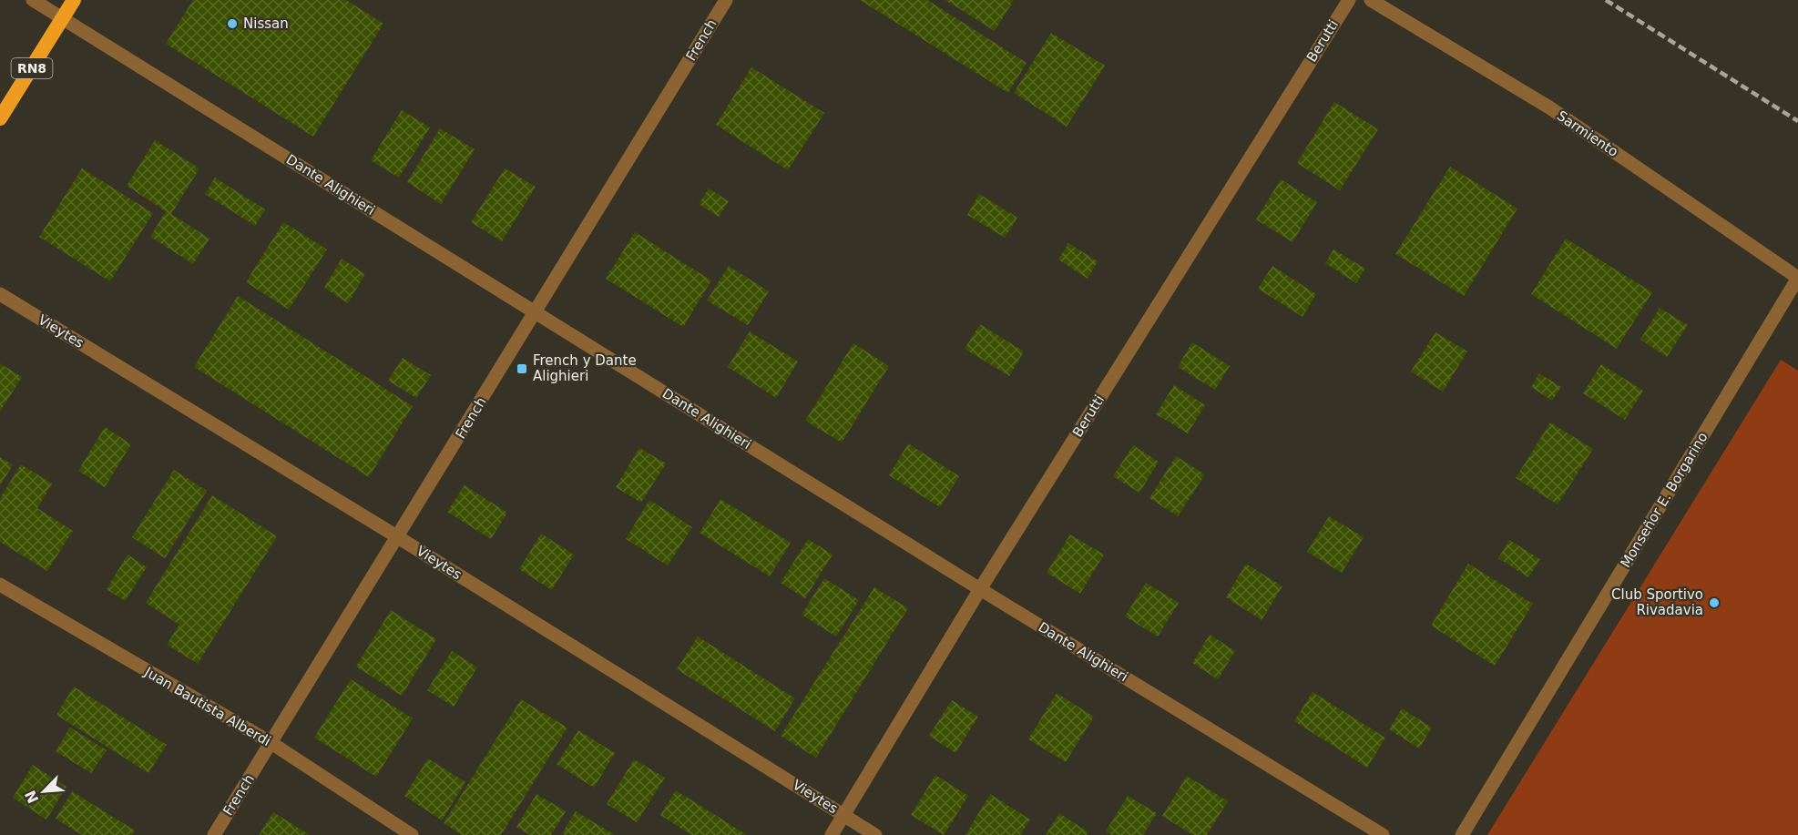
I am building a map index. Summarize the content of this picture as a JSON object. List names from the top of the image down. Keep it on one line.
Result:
{"streets":{"highway":["RN8"],"street":["French","Berutti","Sarmiento","Dante Alighieri","Vieytes","Monseñor E. Borgarino","Juan Bautista Alberdi"]},"crossings":[["French","Dante Alighieri"],["French","Vieytes"],["French","Juan Bautista Alberdi"],["Berutti","Dante Alighieri"],["Berutti","Vieytes"],["RN8","Dante Alighieri"],["Sarmiento","Monseñor E. Borgarino"]],"places":{"other":["Nissan","Club Sportivo Rivadavia"],"transit":["French y Dante Alighieri"]},"north":"bottom left"}
